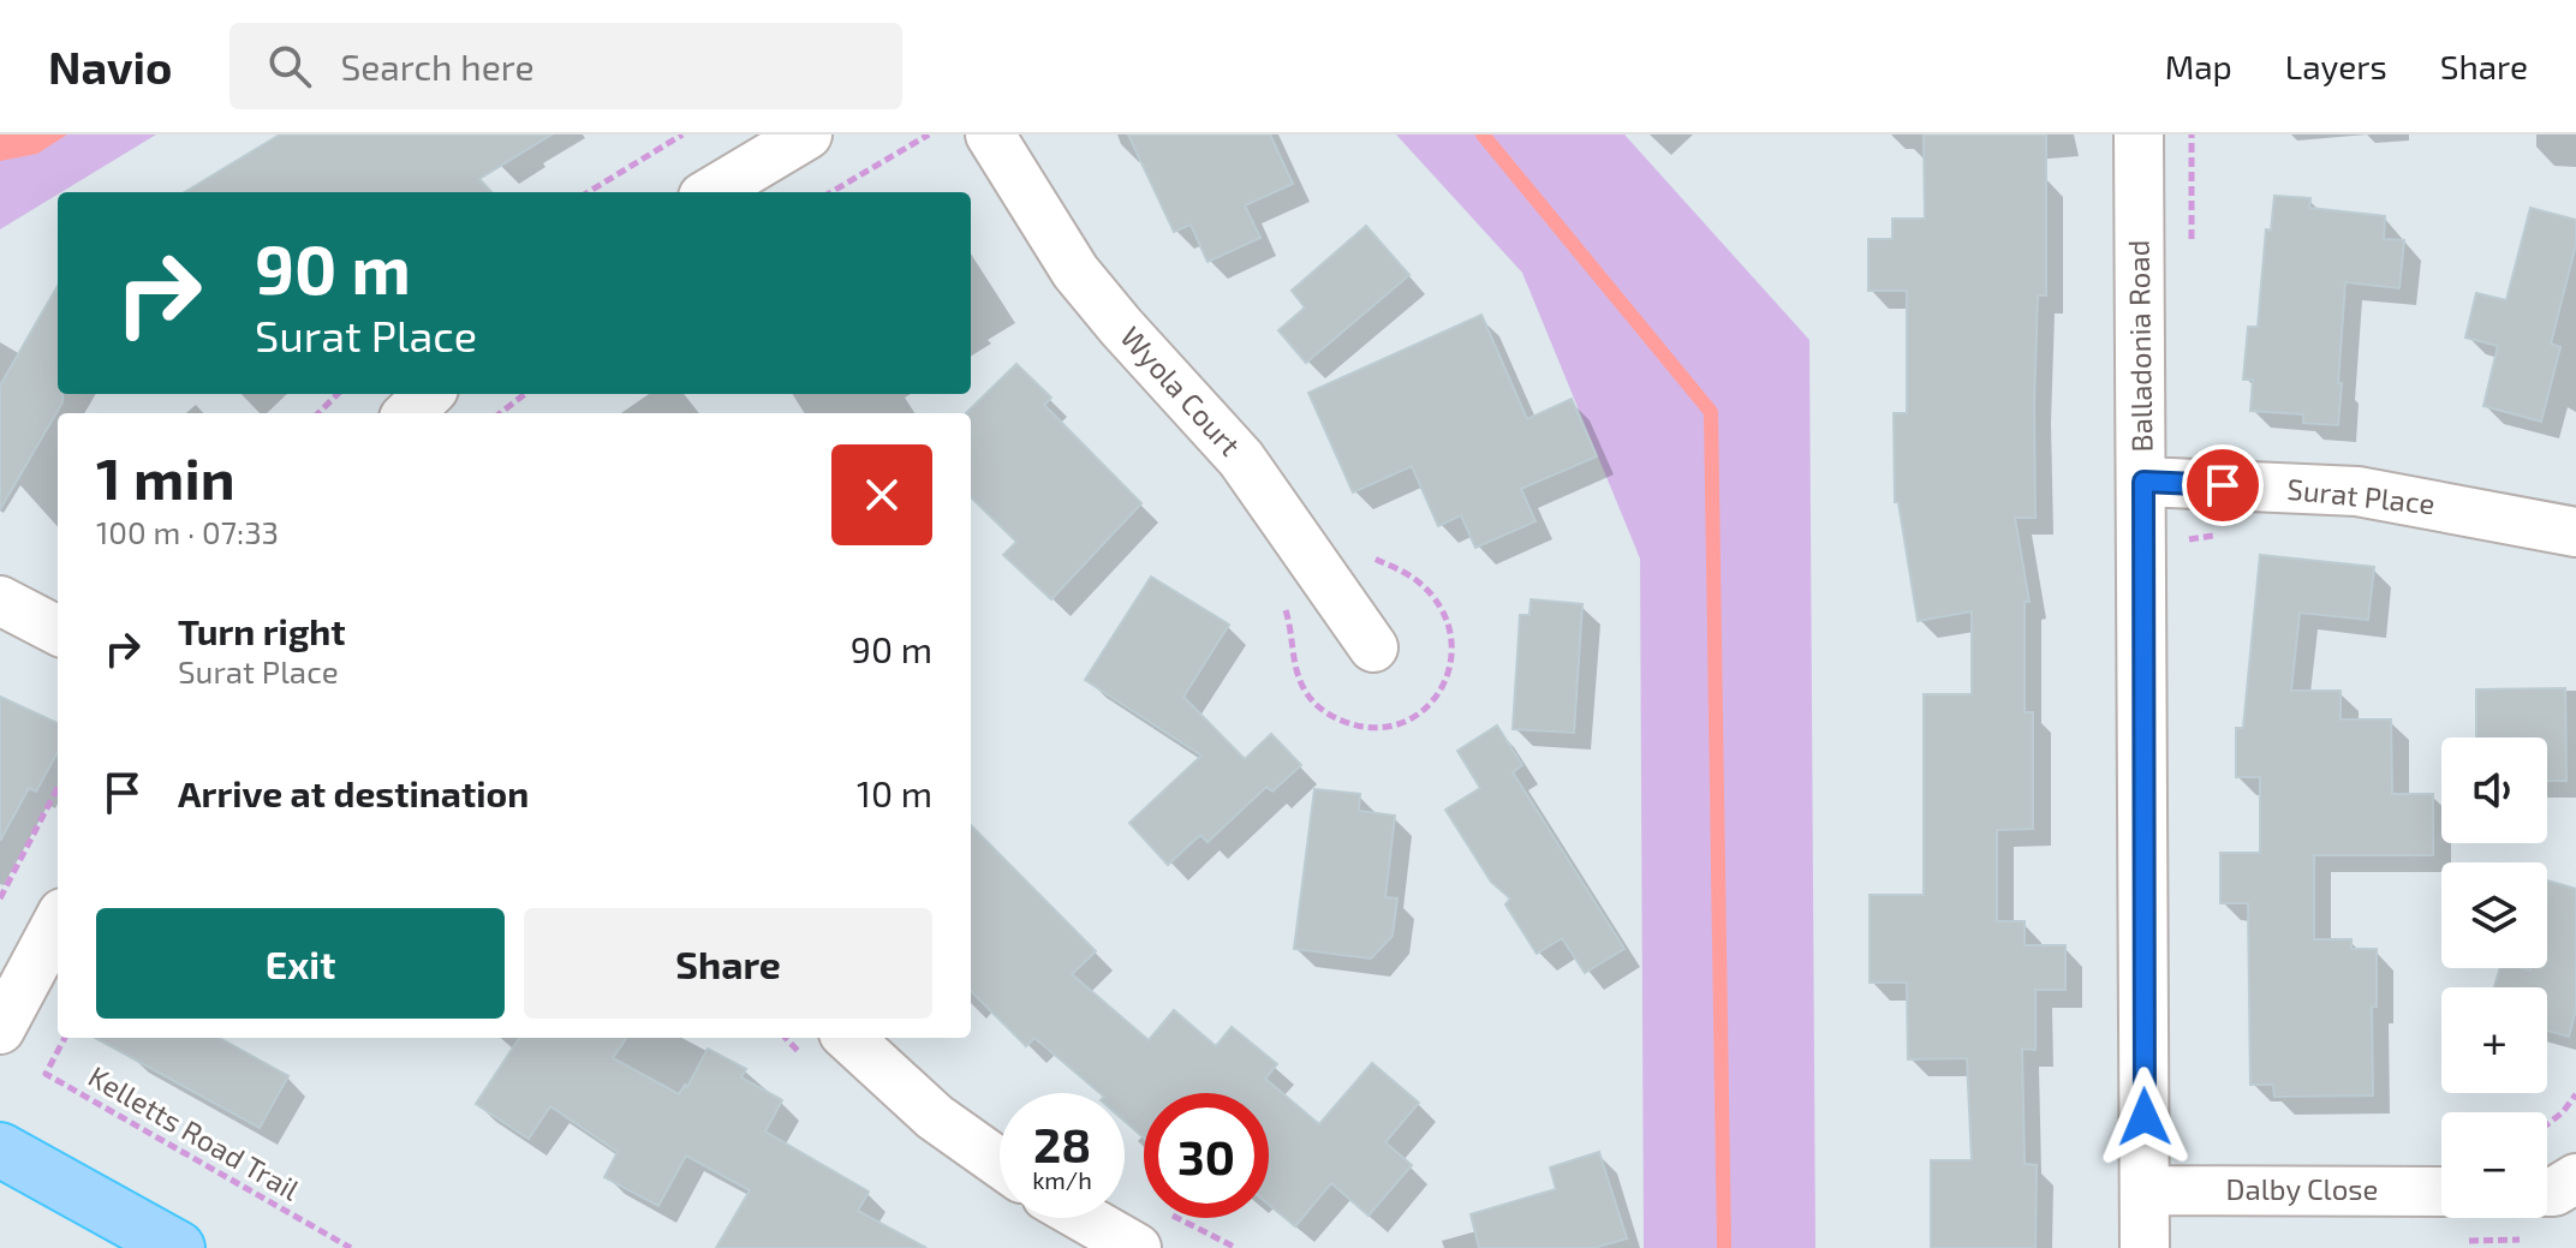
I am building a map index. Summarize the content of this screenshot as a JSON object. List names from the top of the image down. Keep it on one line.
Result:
{"streets":{"street":["Balladonia Road","Wyola Court","Surat Place","Dalby Close"],"path":["Kelletts Road Trail"]},"crossings":[["Balladonia Road","Surat Place"],["Balladonia Road","Dalby Close"]],"page":{"header":"Navio","search":"Search here","nav":["Map","Layers","Share"],"turn":["90 m","Surat Place"],"heading":["1 min","100 m · 07:33"],"list":[{"name":"Turn right","note":"Surat Place","value":"90 m"},{"name":"Arrive at destination","value":"10 m"}],"map_buttons":["+","−"],"buttons":["Exit","Share"],"speed":"28 km/h","limit":"30"}}
